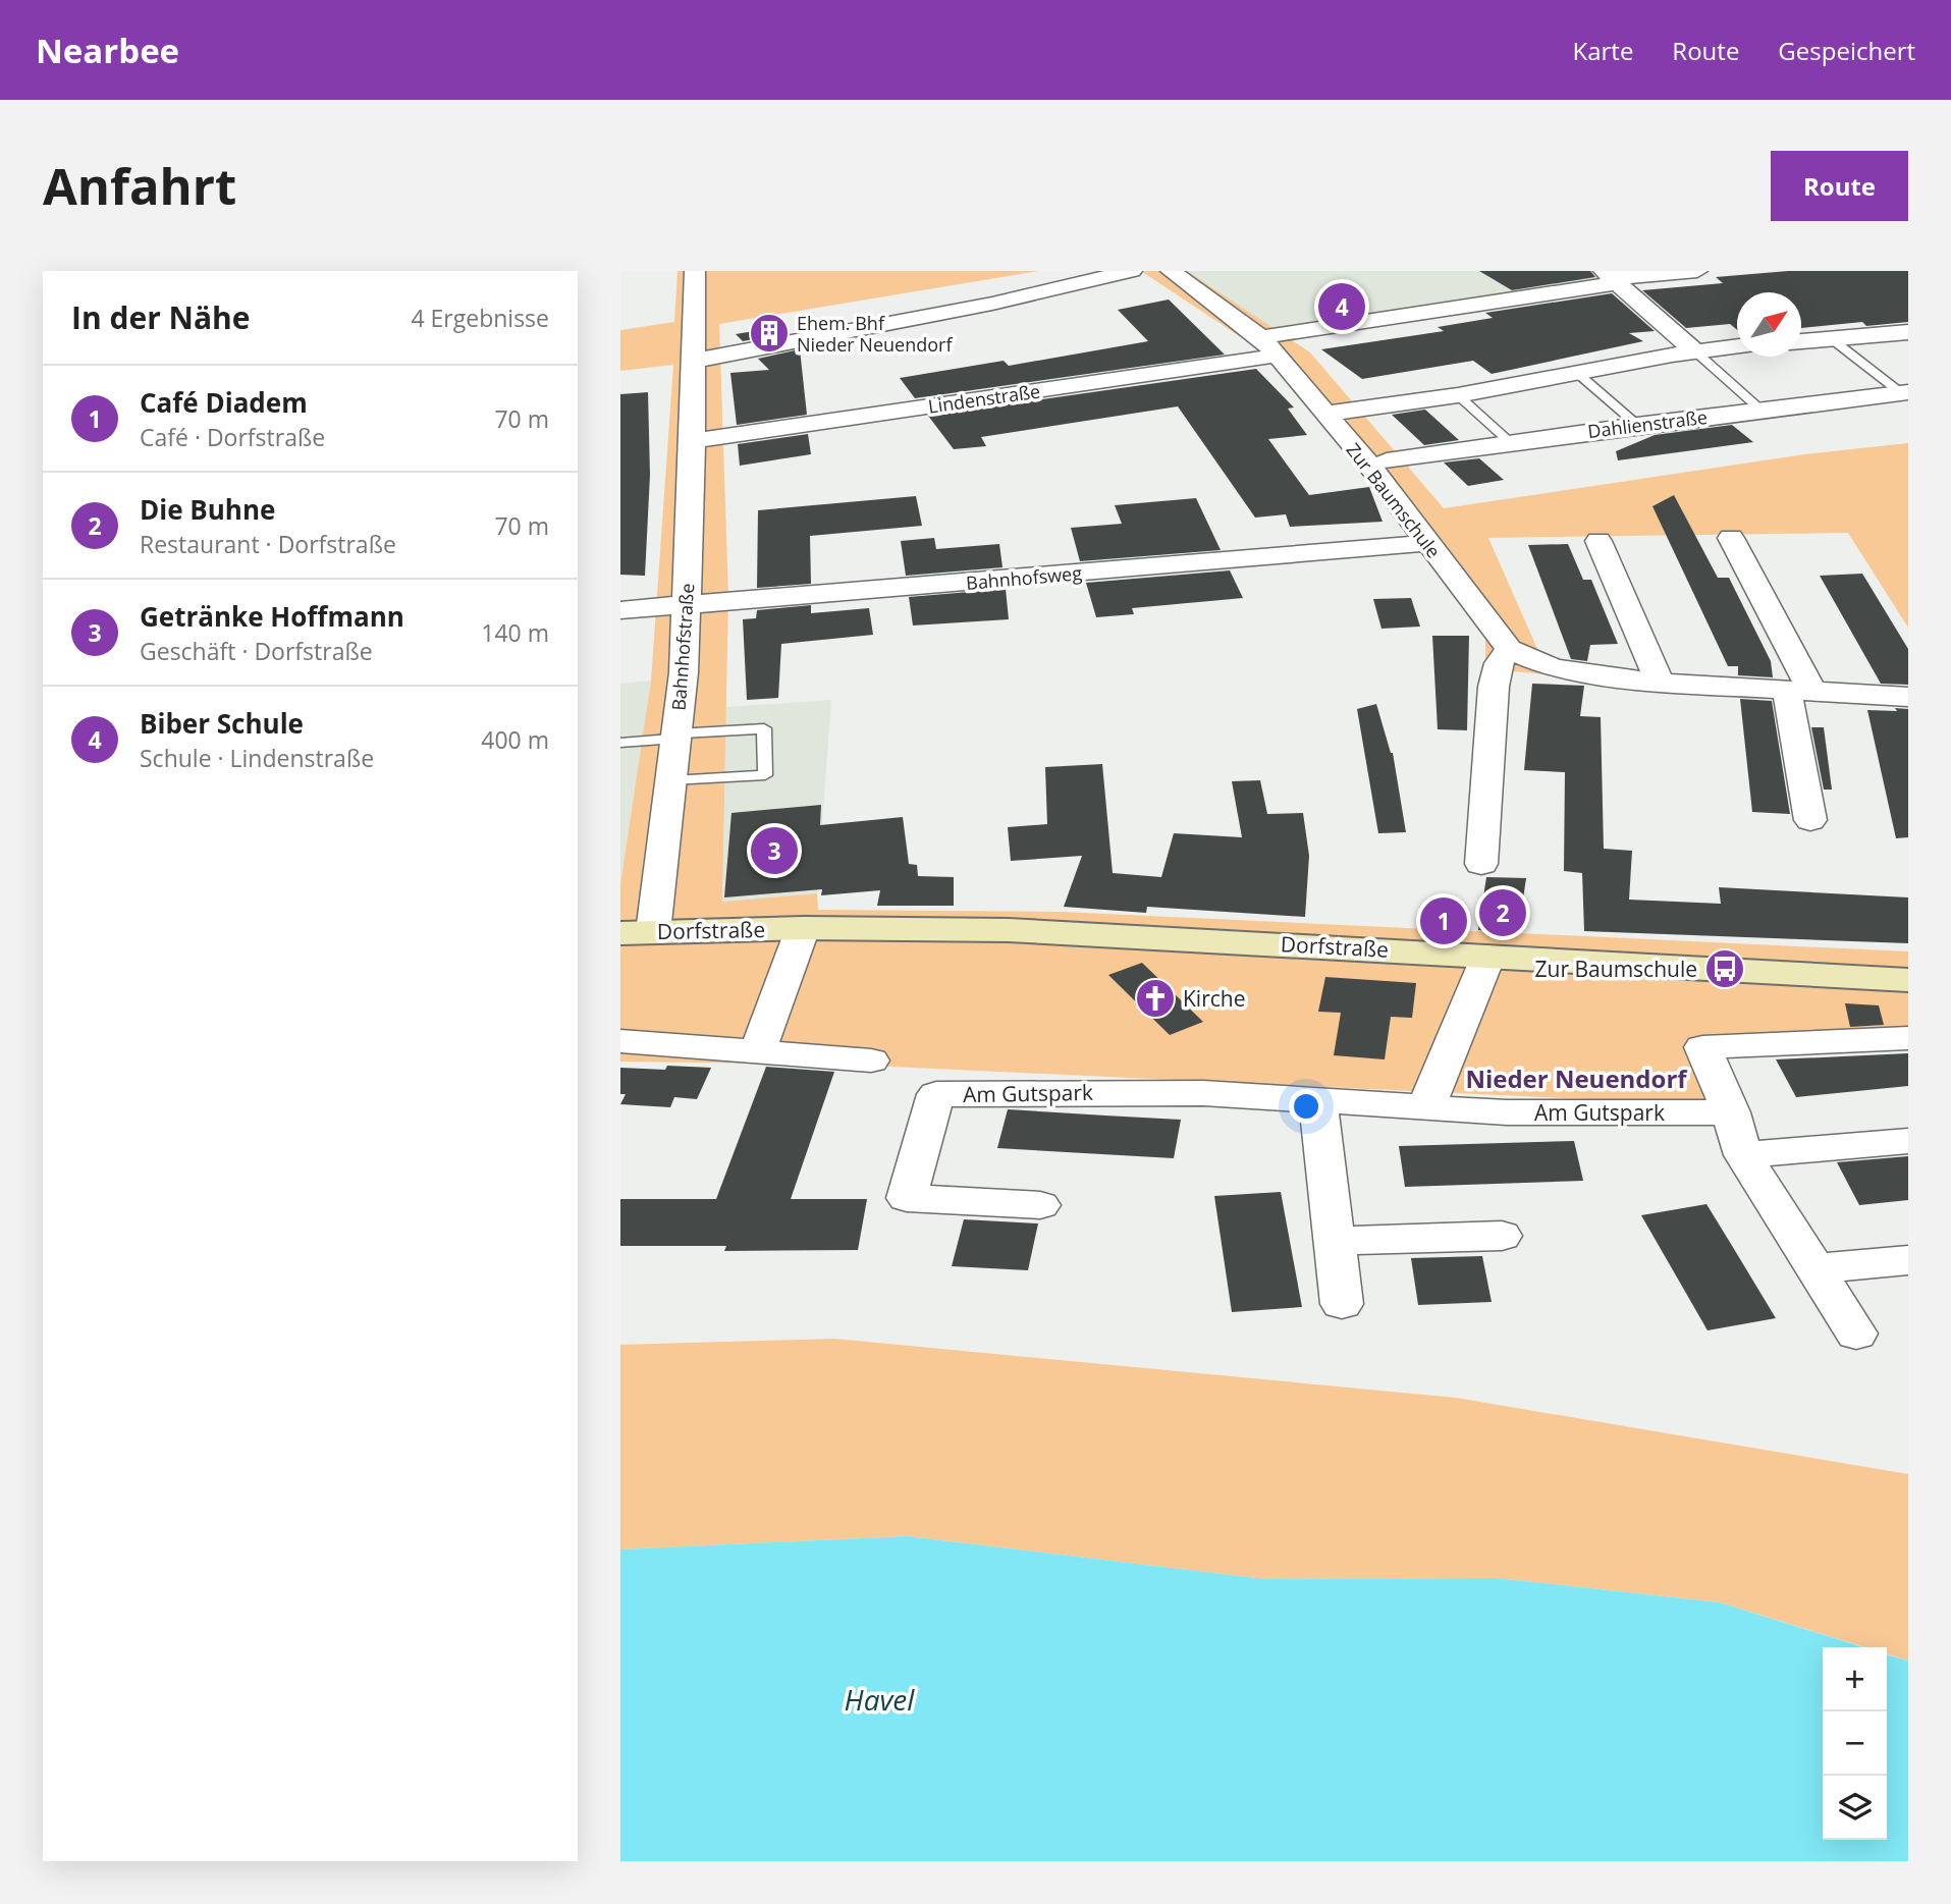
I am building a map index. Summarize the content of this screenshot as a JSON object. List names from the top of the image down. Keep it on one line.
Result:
{"streets":{"main road":["Dorfstraße"],"street":["Lindenstraße","Dahlienstraße","Zur Baumschule","Bahnhofsweg","Bahnhofstraße","Am Gutspark"]},"crossings":[["Lindenstraße","Zur Baumschule"],["Lindenstraße","Bahnhofstraße"],["Zur Baumschule","Bahnhofsweg"],["Bahnhofsweg","Bahnhofstraße"],["Bahnhofstraße","Dorfstraße"]],"districts":["Nieder Neuendorf"],"water":["Havel"],"places":{"building":["Ehem. Bhf Nieder Neuendorf"],"bus stop":["Zur Baumschule"],"church":["Kirche"]},"north":"top right","page":{"header":"Nearbee","nav":["Karte","Route","Gespeichert"],"buttons":"Route","title":"Anfahrt","heading":["In der Nähe","4 Ergebnisse"],"pins":["4","3","2","1"],"list":[{"mark":"1","name":"Café Diadem","note":"Café · Dorfstraße","value":"70 m"},{"mark":"2","name":"Die Buhne","note":"Restaurant · Dorfstraße","value":"70 m"},{"mark":"3","name":"Getränke Hoffmann","note":"Geschäft · Dorfstraße","value":"140 m"},{"mark":"4","name":"Biber Schule","note":"Schule · Lindenstraße","value":"400 m"}],"map_buttons":["+","−"]}}
